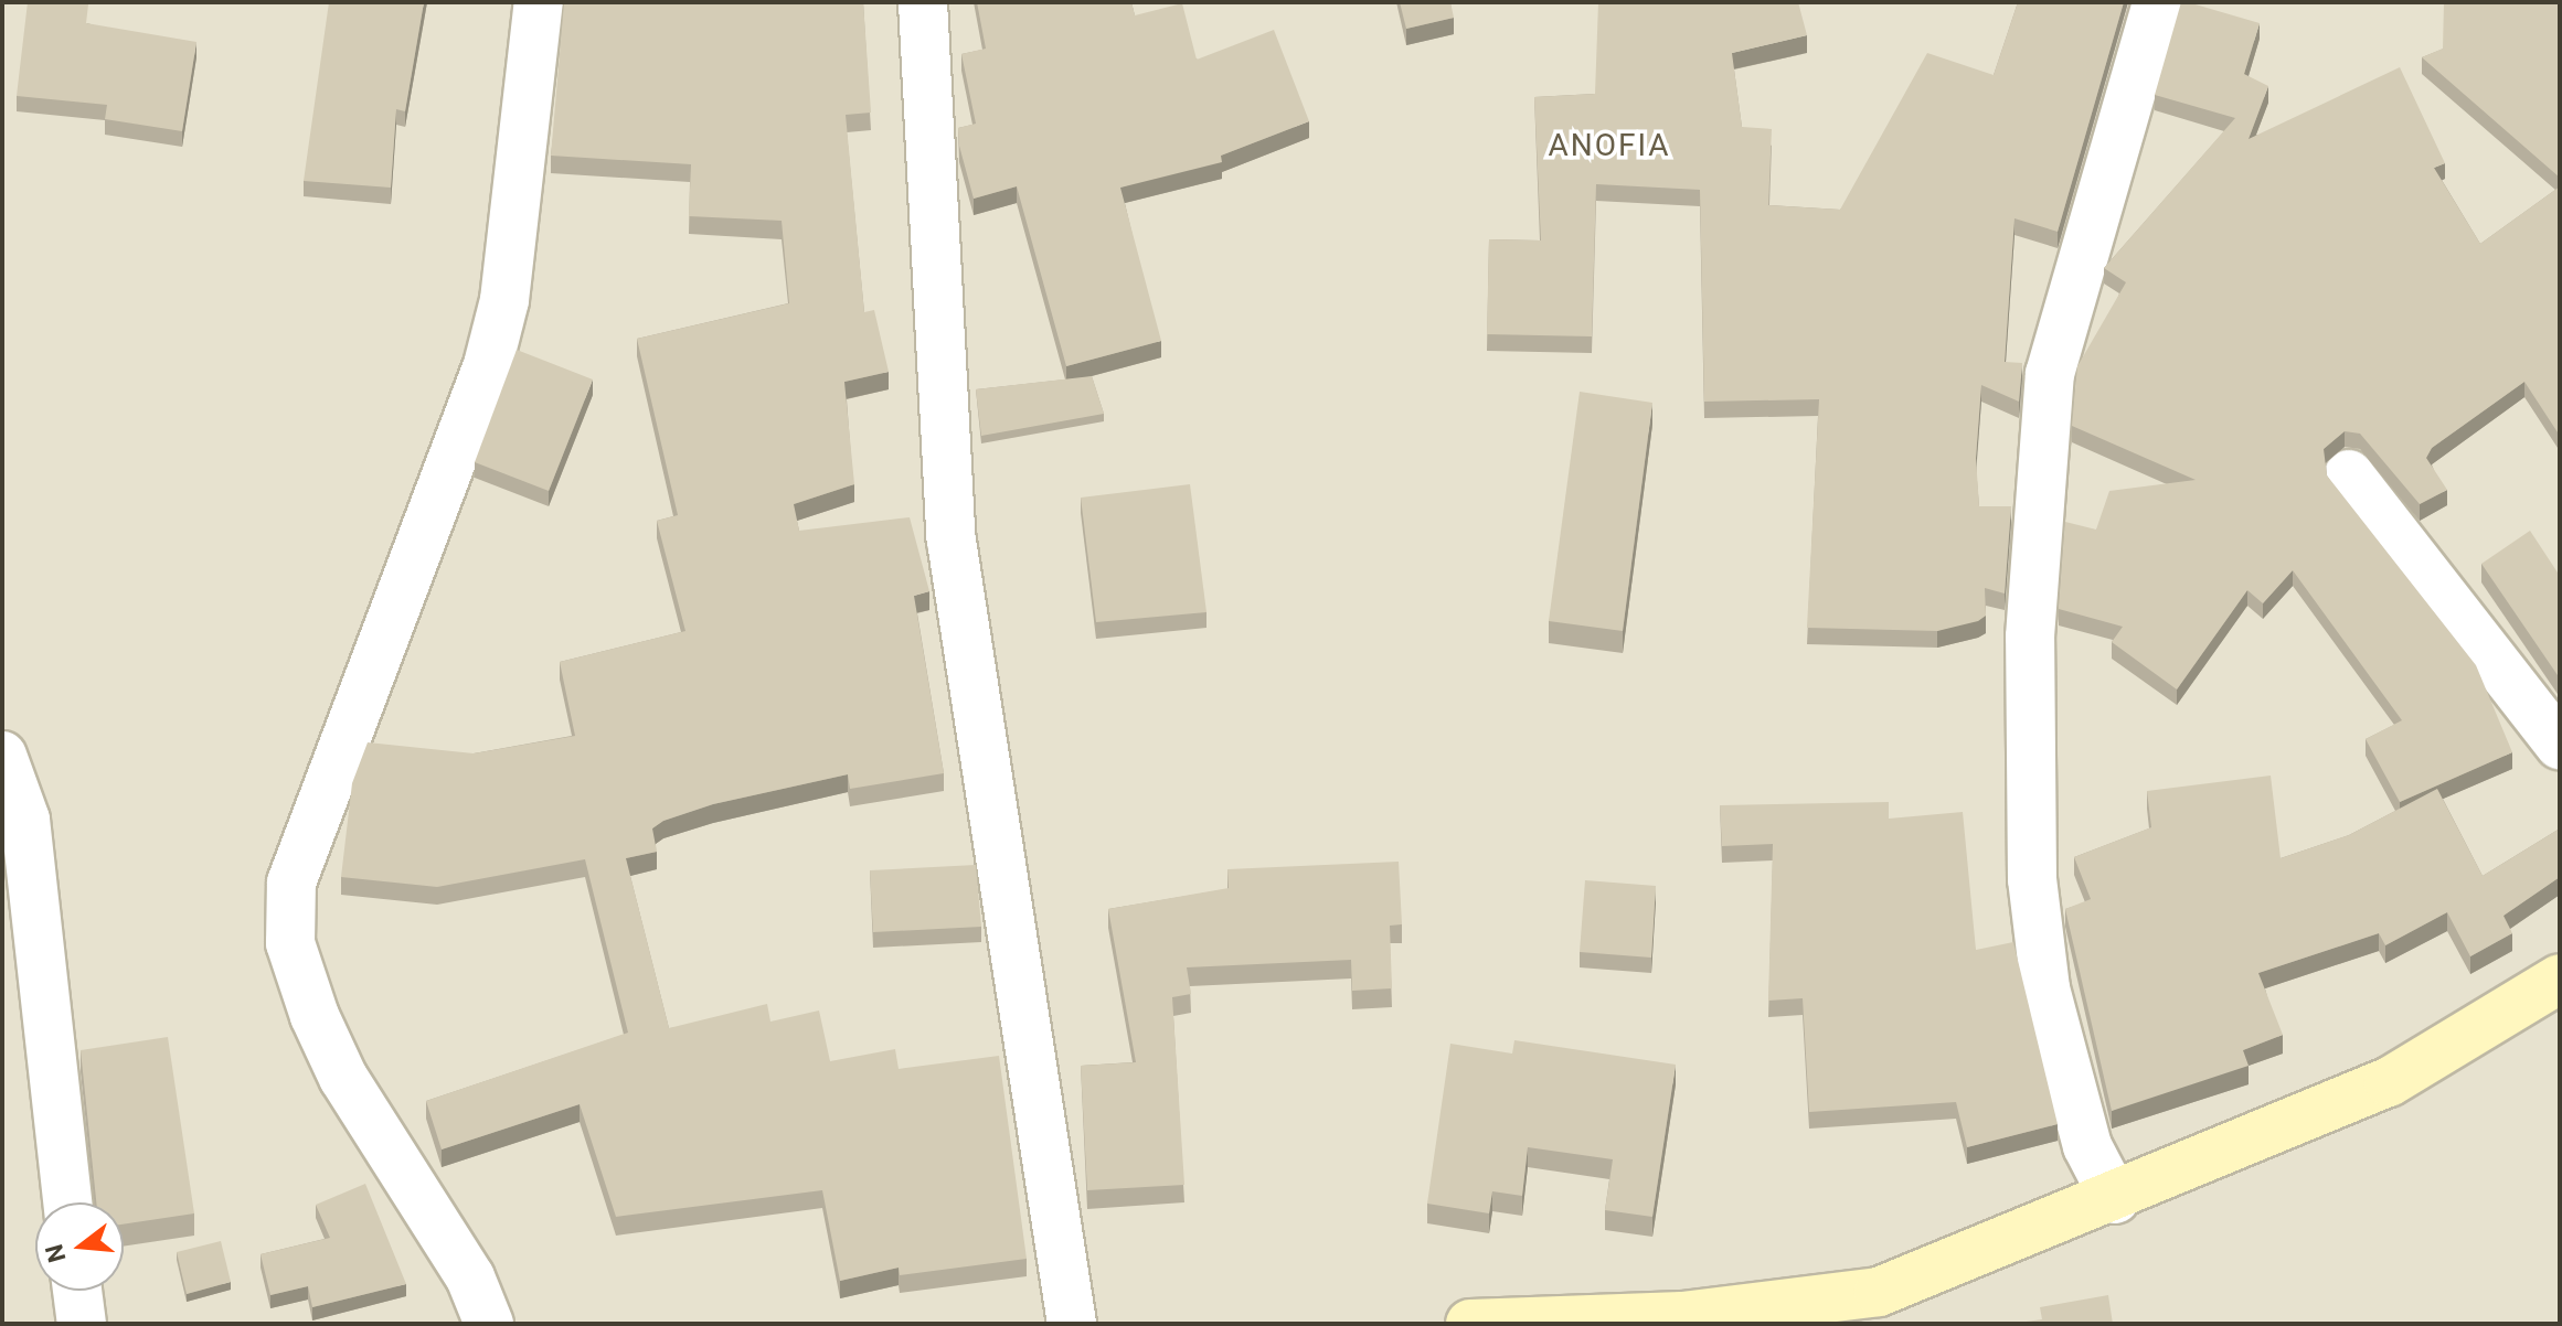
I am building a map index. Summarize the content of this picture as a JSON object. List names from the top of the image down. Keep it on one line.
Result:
{"districts":["ANOFIA"],"north":"left"}
